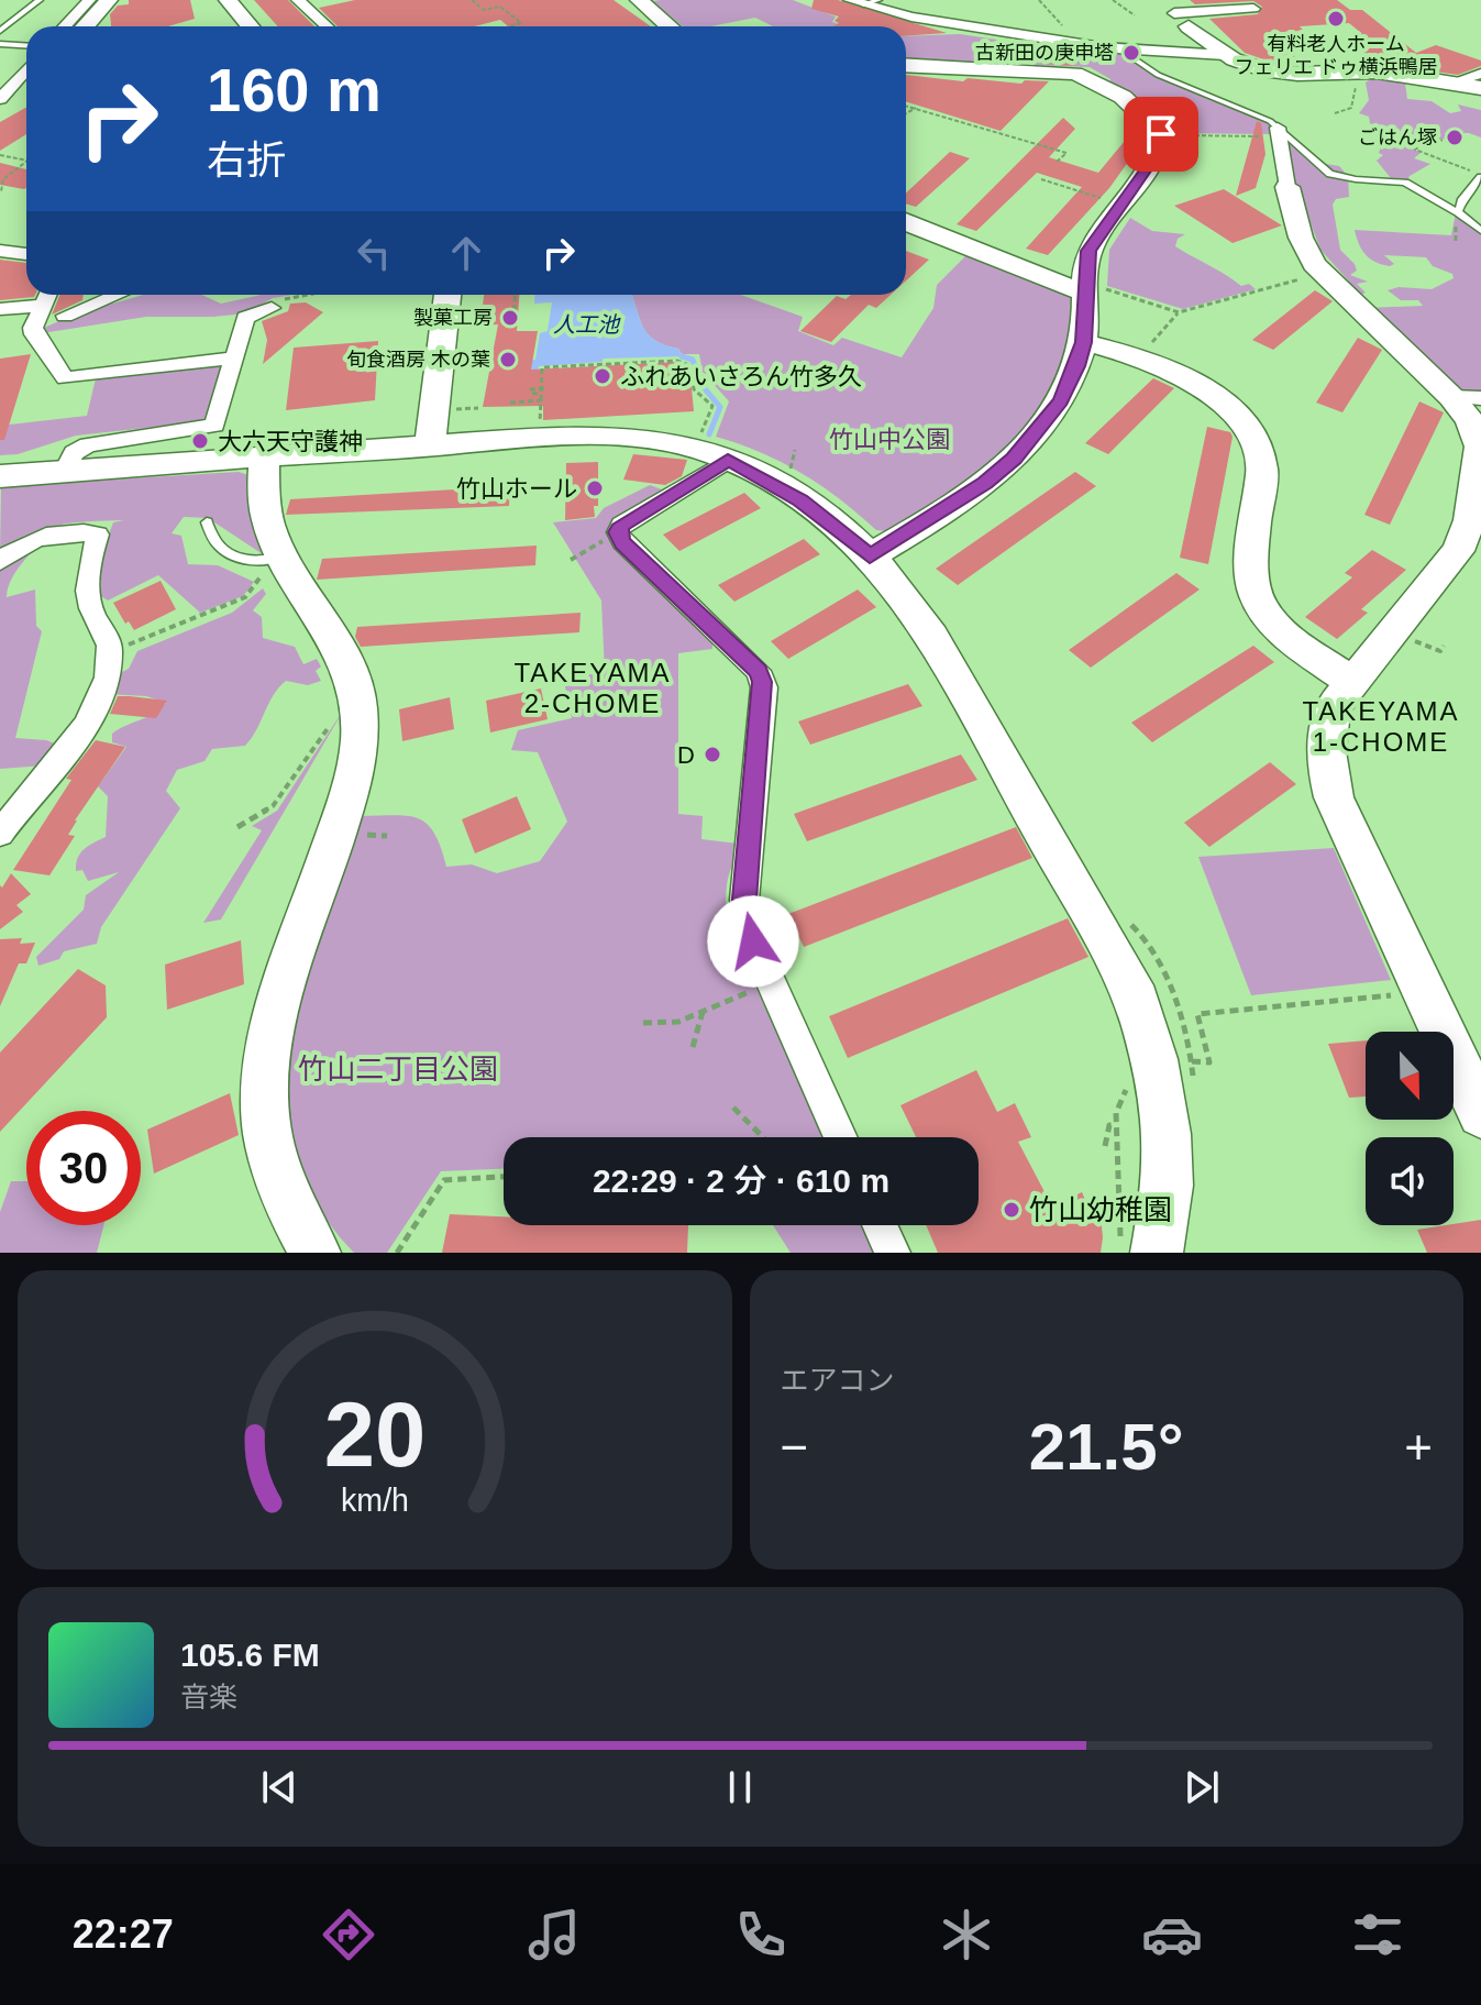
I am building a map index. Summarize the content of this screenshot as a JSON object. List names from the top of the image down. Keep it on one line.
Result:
{"districts":["TAKEYAMA 2-CHOME","TAKEYAMA 1-CHOME"],"water":["人工池"],"parks":["竹山中公園","竹山二丁目公園"],"places":["有料老人ホーム フェリエ ドゥ横浜鴨居","古新田の庚申塔","ごはん塚","製菓工房","旬食酒房 木の葉","ふれあいさろん竹多久","大六天守護神","竹山ホール","D","竹山幼稚園"],"north":"bottom","page":{"turn":["160 m","右折"],"limit":"30","trip":"22:29 · 2 分 · 610 m","tile":"エアコン","heat":["−","21.5°","+"],"song":["105.6 FM","音楽"],"tabs":"22:27","gauge":["20","km/h"]}}
